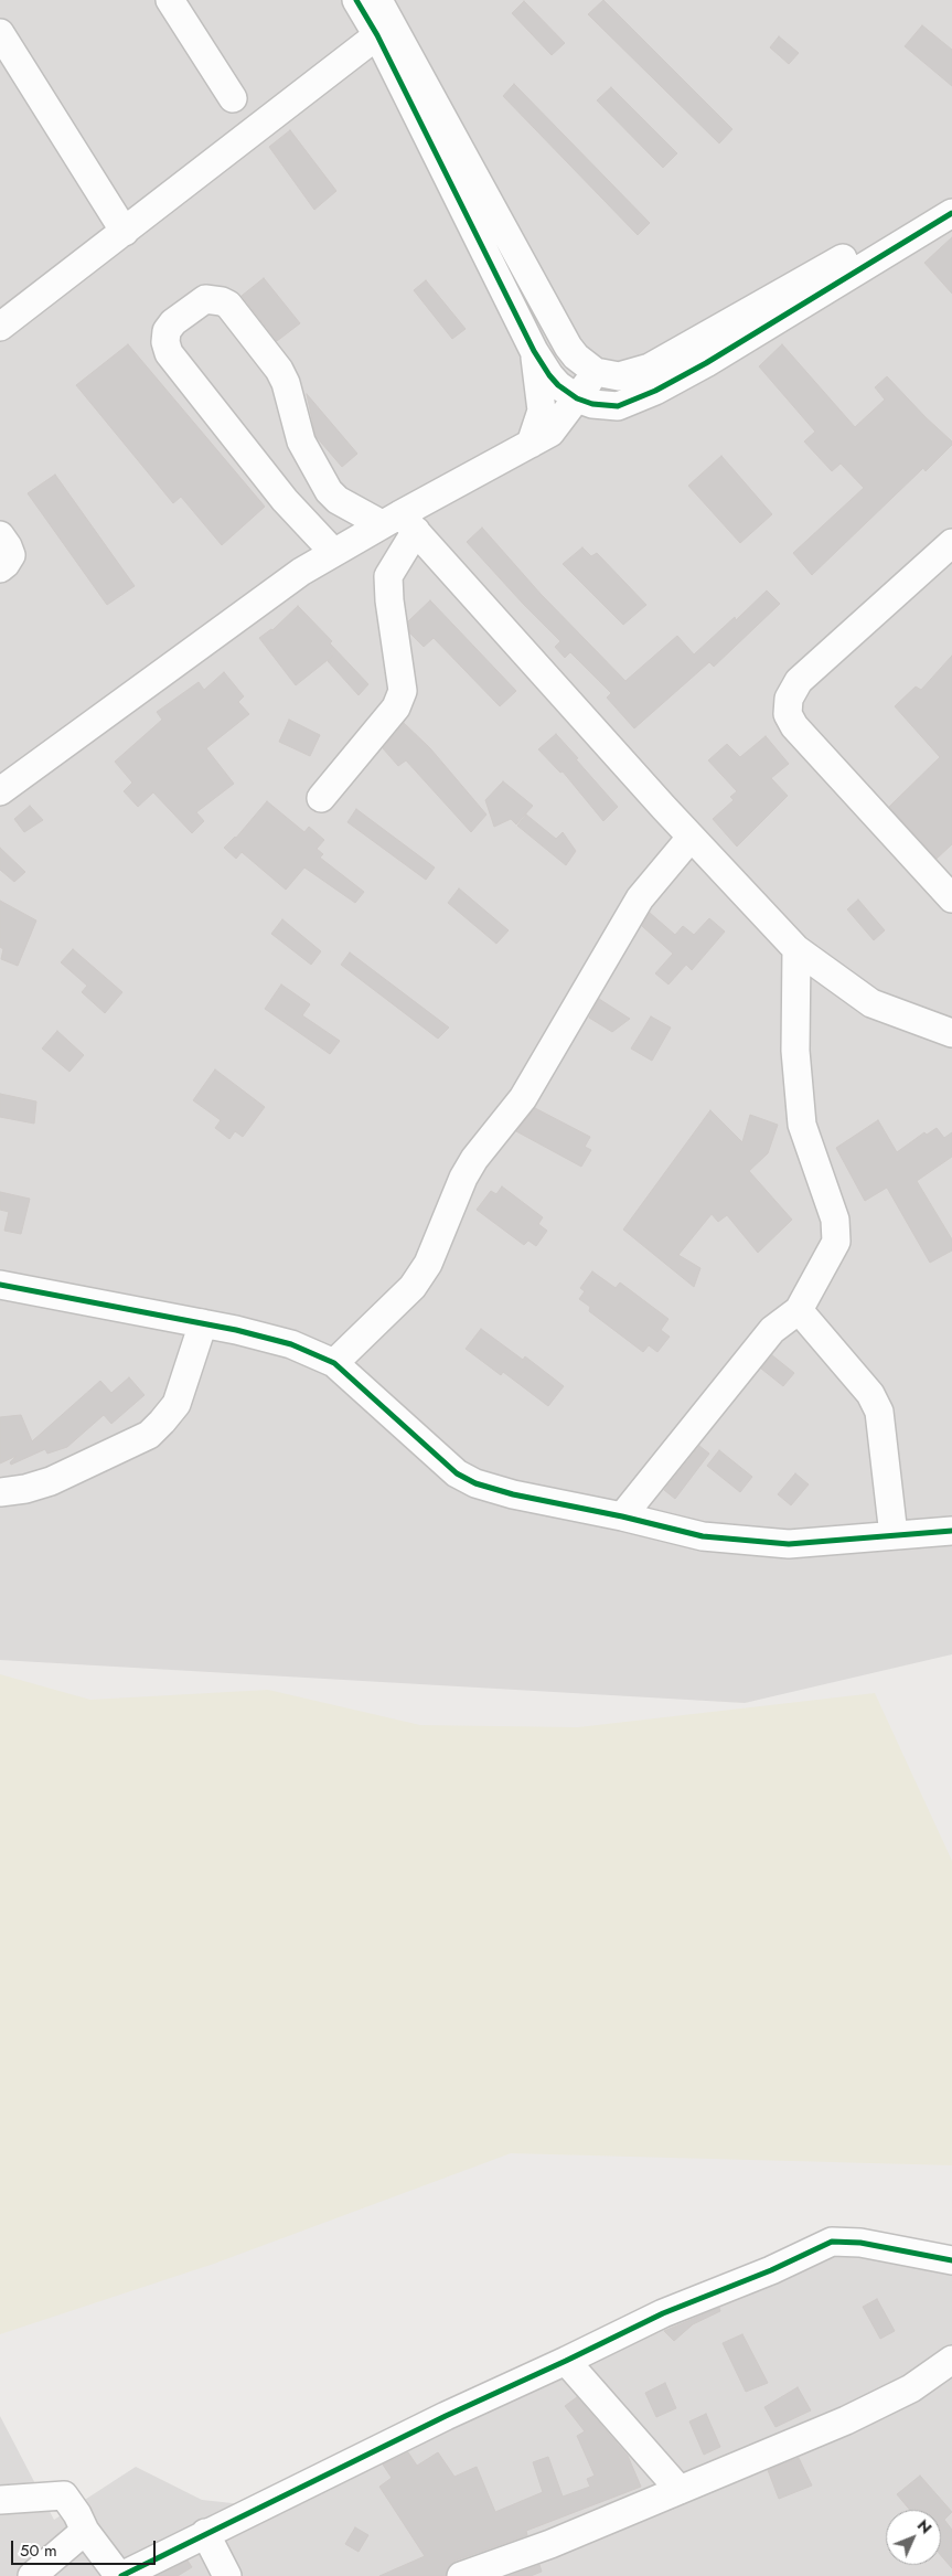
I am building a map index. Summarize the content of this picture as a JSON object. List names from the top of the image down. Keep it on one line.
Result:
{"scale_bar":"50 m","north":"top right"}
